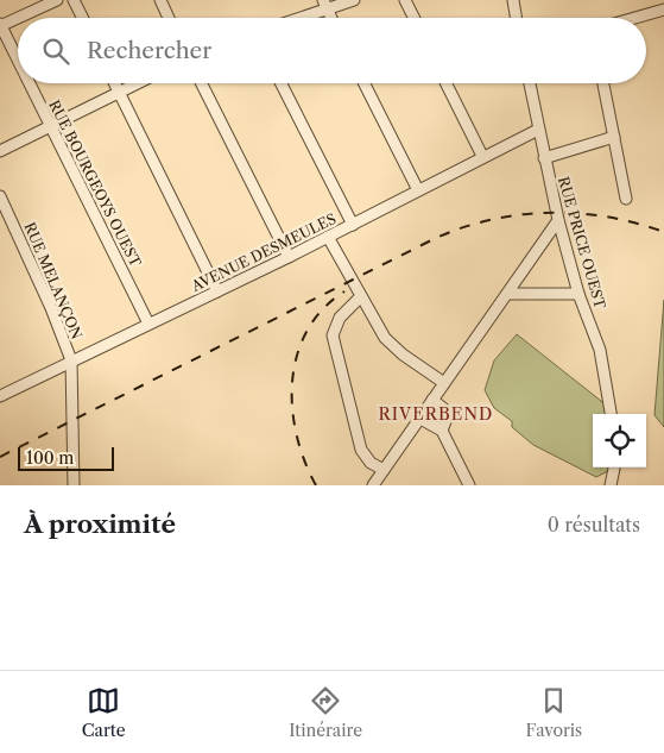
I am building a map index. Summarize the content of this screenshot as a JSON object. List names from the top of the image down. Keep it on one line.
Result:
{"streets":{"street":["RUE BOURGEOYS OUEST","RUE PRICE OUEST","AVENUE DESMEULES","RUE MELANÇON"]},"crossings":[["RUE BOURGEOYS OUEST","AVENUE DESMEULES"],["RUE PRICE OUEST","AVENUE DESMEULES"],["AVENUE DESMEULES","RUE MELANÇON"]],"districts":["RIVERBEND"],"scale_bar":"100 m","page":{"search":"Rechercher","scale":"100 m","heading":["À proximité","0 résultats"],"nav":["Carte","Itinéraire","Favoris"]}}
